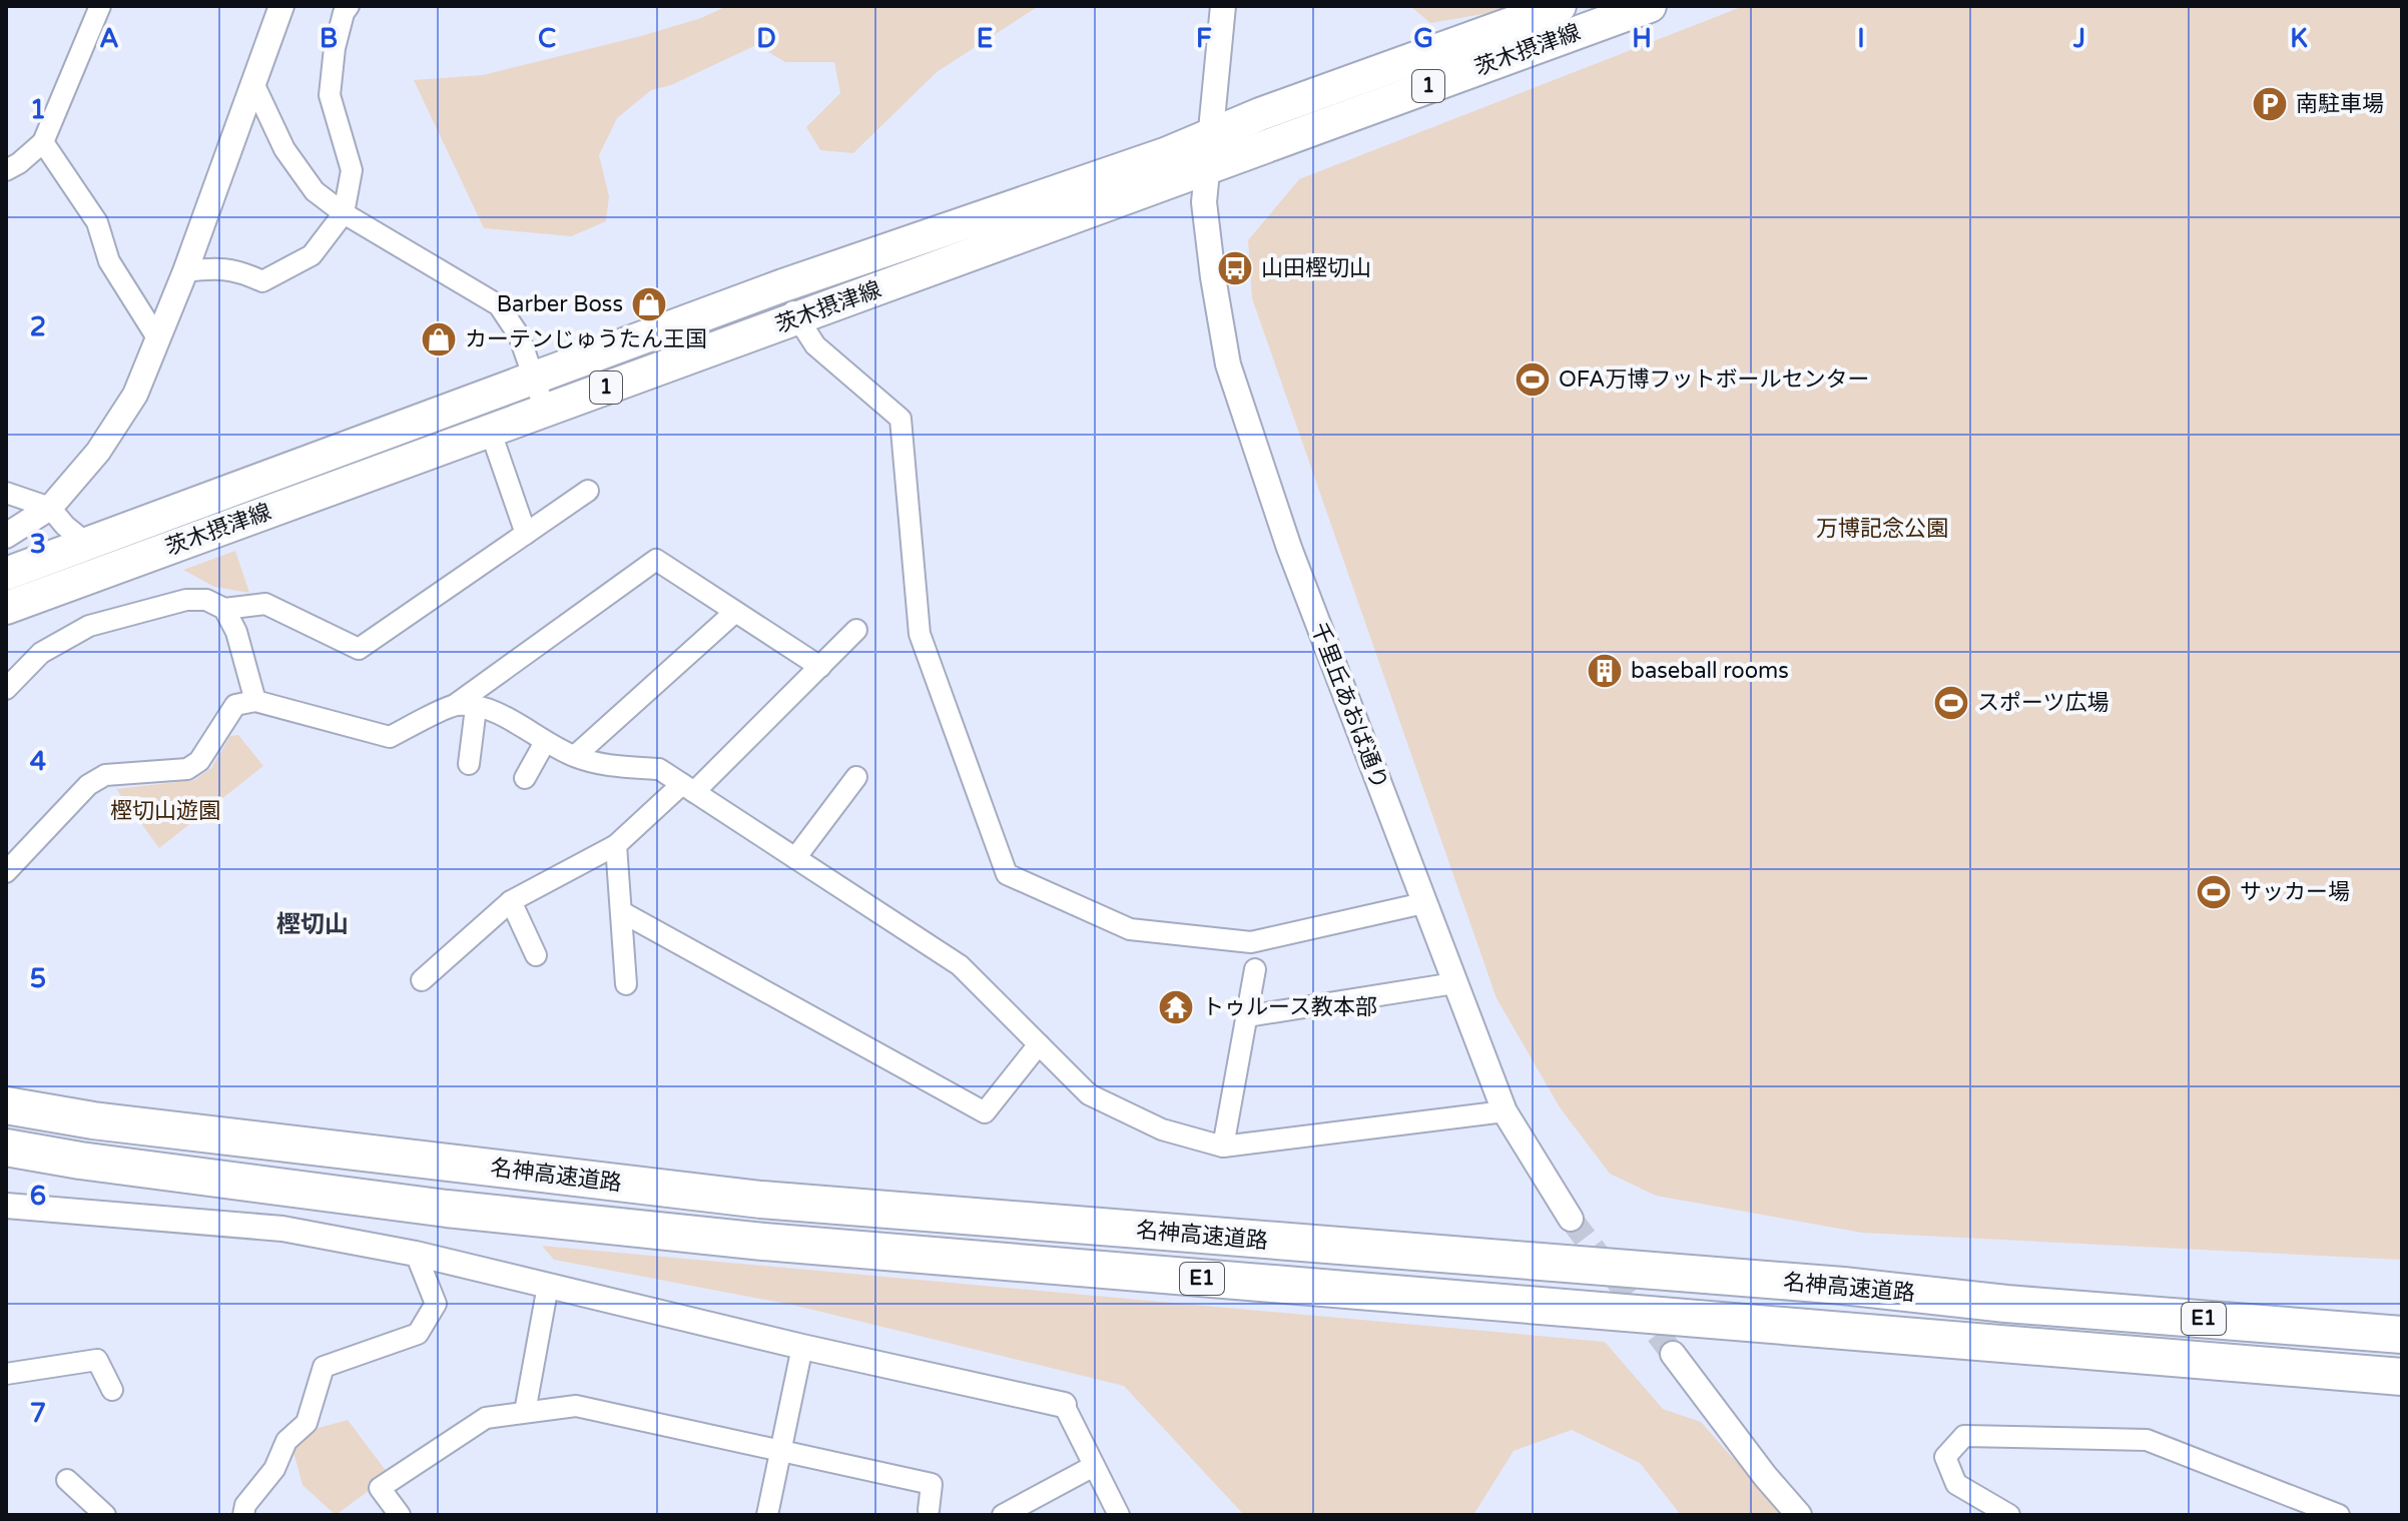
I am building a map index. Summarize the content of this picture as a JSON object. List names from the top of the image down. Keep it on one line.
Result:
{"streets":{"highway":["名神高速道路","E1"],"main road":["茨木摂津線","1"],"street":["千里丘あおば通り"]},"crossings":[["茨木摂津線","千里丘あおば通り"]],"districts":["樫切山"],"parks":["万博記念公園","樫切山遊園"],"places":{"parking":["南駐車場"],"bus stop":["山田樫切山"],"shop":["Barber Boss","カーテンじゅうたん王国"],"sports":["OFA万博フットボールセンター","スポーツ広場","サッカー場"],"building":["baseball rooms"],"temple":["トゥルース教本部"]},"grid":{"columns":["A","B","C","D","E","F","G","H","I","J","K"],"rows":["1","2","3","4","5","6","7"]}}
